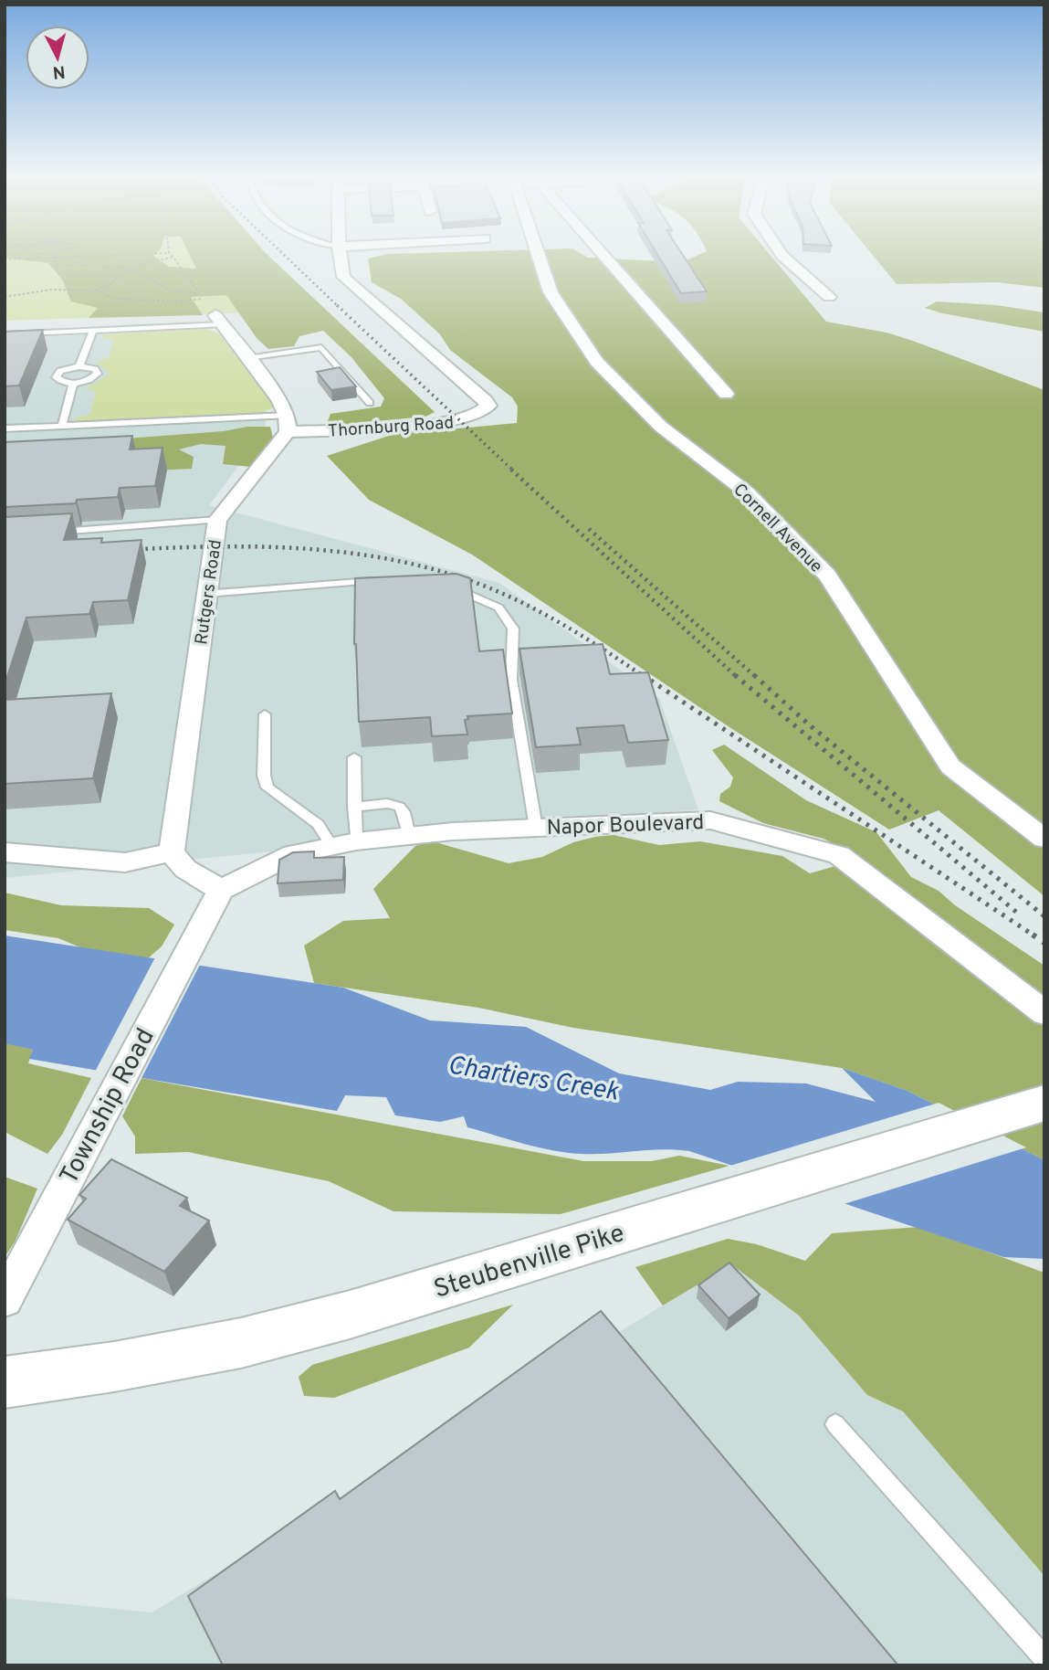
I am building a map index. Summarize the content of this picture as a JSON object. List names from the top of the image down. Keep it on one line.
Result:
{"streets":{"main road":["Steubenville Pike"],"street":["Thornburg Road","Cornell Avenue","Rutgers Road","Napor Boulevard","Township Road"]},"crossings":[["Thornburg Road","Rutgers Road"],["Napor Boulevard","Township Road"]],"water":["Chartiers Creek"],"north":"bottom"}
